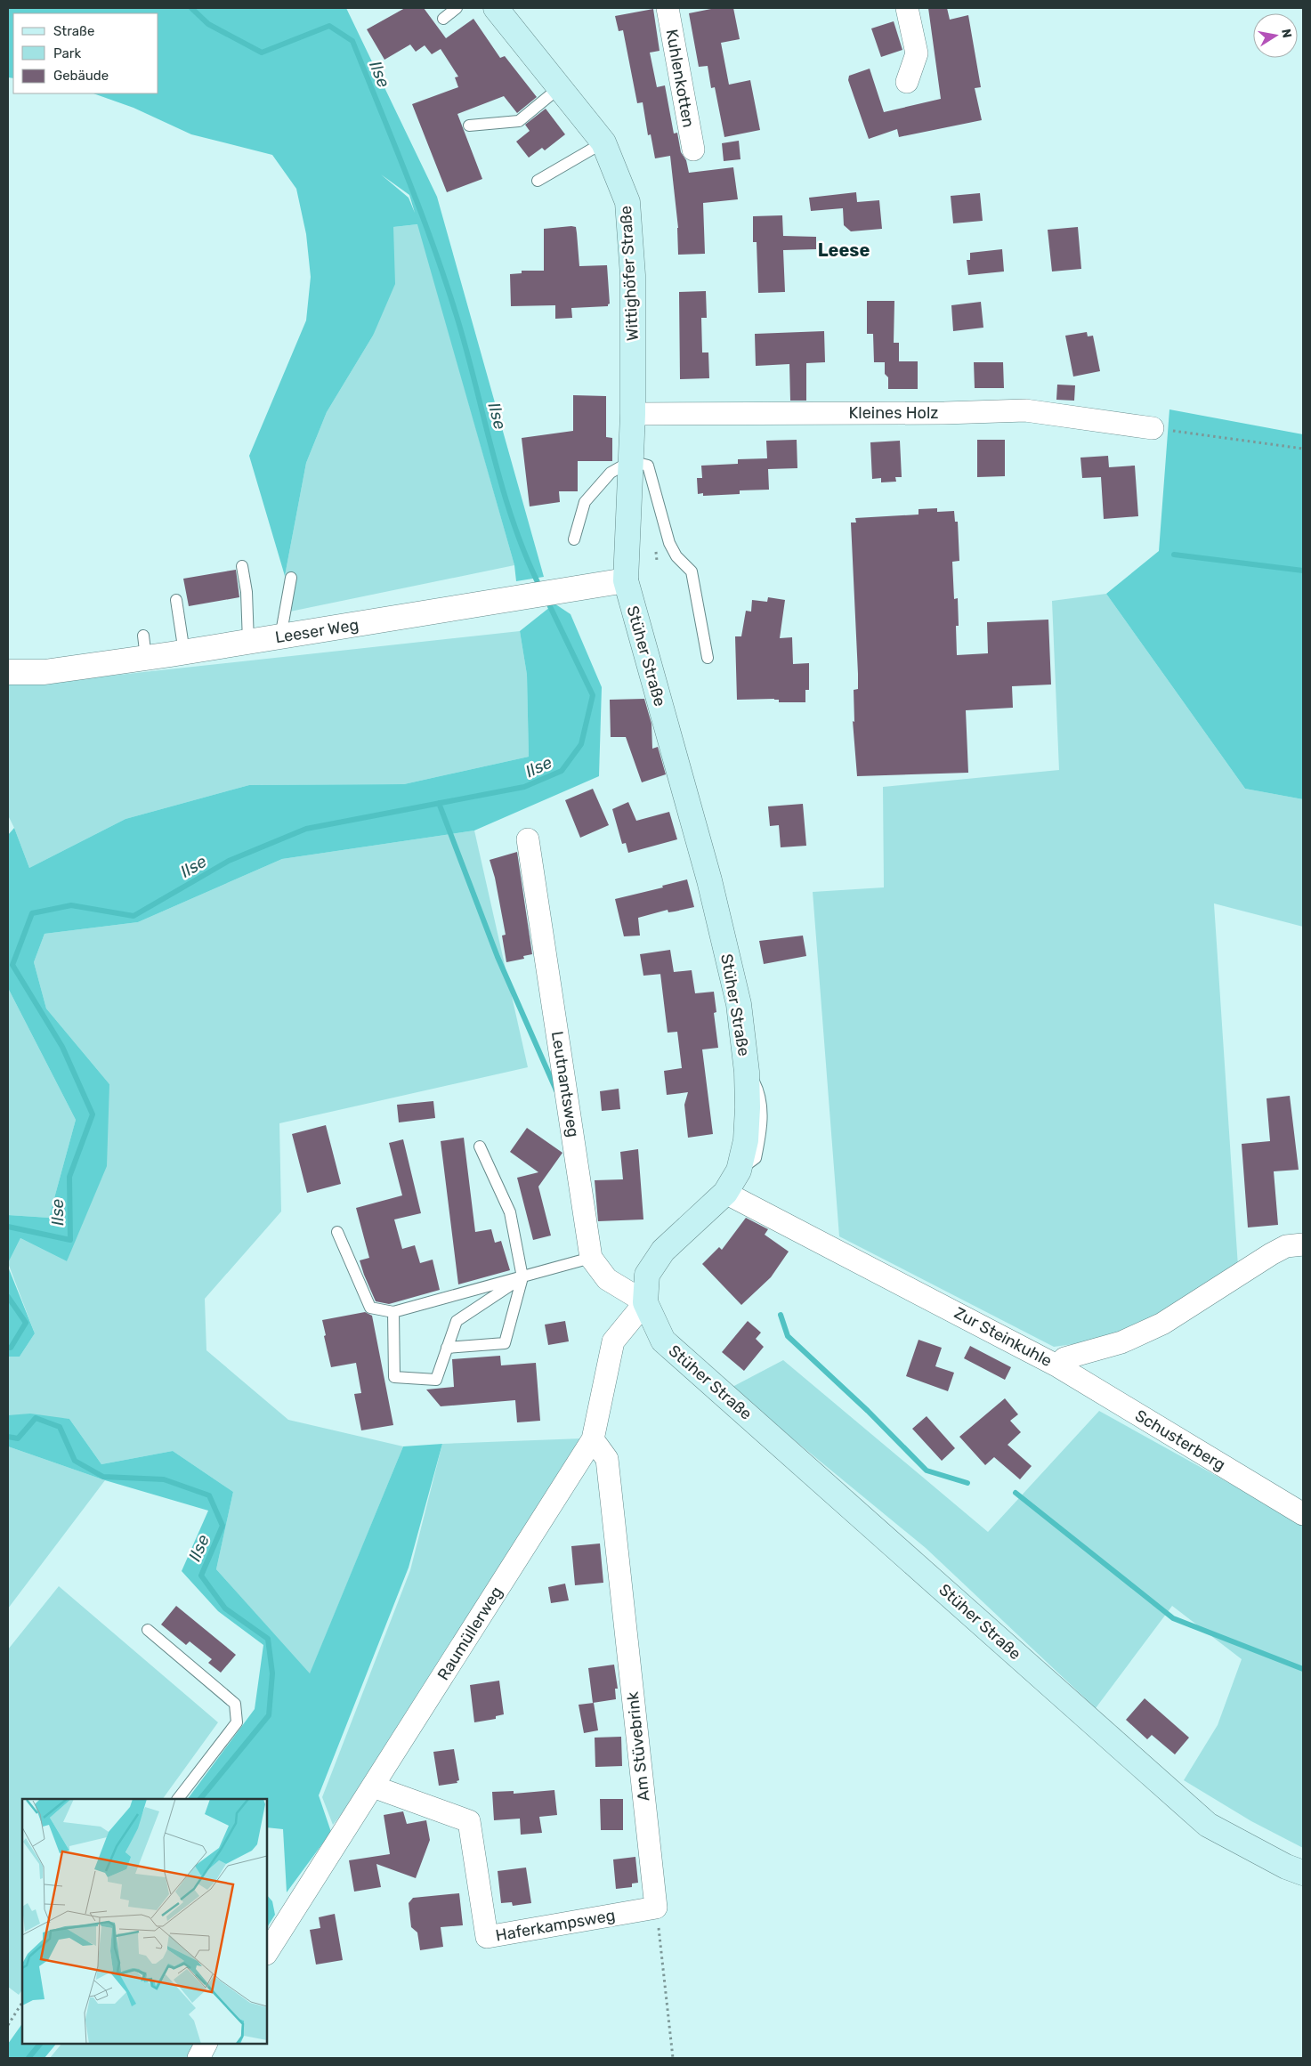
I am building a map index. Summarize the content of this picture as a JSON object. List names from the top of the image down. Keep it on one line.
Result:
{"streets":{"main road":["Wittighöfer Straße","Stüher Straße"],"street":["Kuhlenkotten","Kleines Holz","Leeser Weg","Leutnantsweg","Zur Steinkuhle","Schusterberg","Raumüllerweg","Am Stüvebrink","Haferkampsweg"]},"crossings":[["Wittighöfer Straße","Kleines Holz"],["Wittighöfer Straße","Leeser Weg"],["Wittighöfer Straße","Stüher Straße"],["Leeser Weg","Stüher Straße"],["Stüher Straße","Leutnantsweg"],["Stüher Straße","Zur Steinkuhle"],["Stüher Straße","Raumüllerweg"],["Leutnantsweg","Raumüllerweg"],["Zur Steinkuhle","Schusterberg"],["Raumüllerweg","Am Stüvebrink"],["Raumüllerweg","Haferkampsweg"],["Am Stüvebrink","Haferkampsweg"]],"districts":["Leese"],"water":["Ilse"],"legend":["Straße","Park","Gebäude"],"north":"right"}
